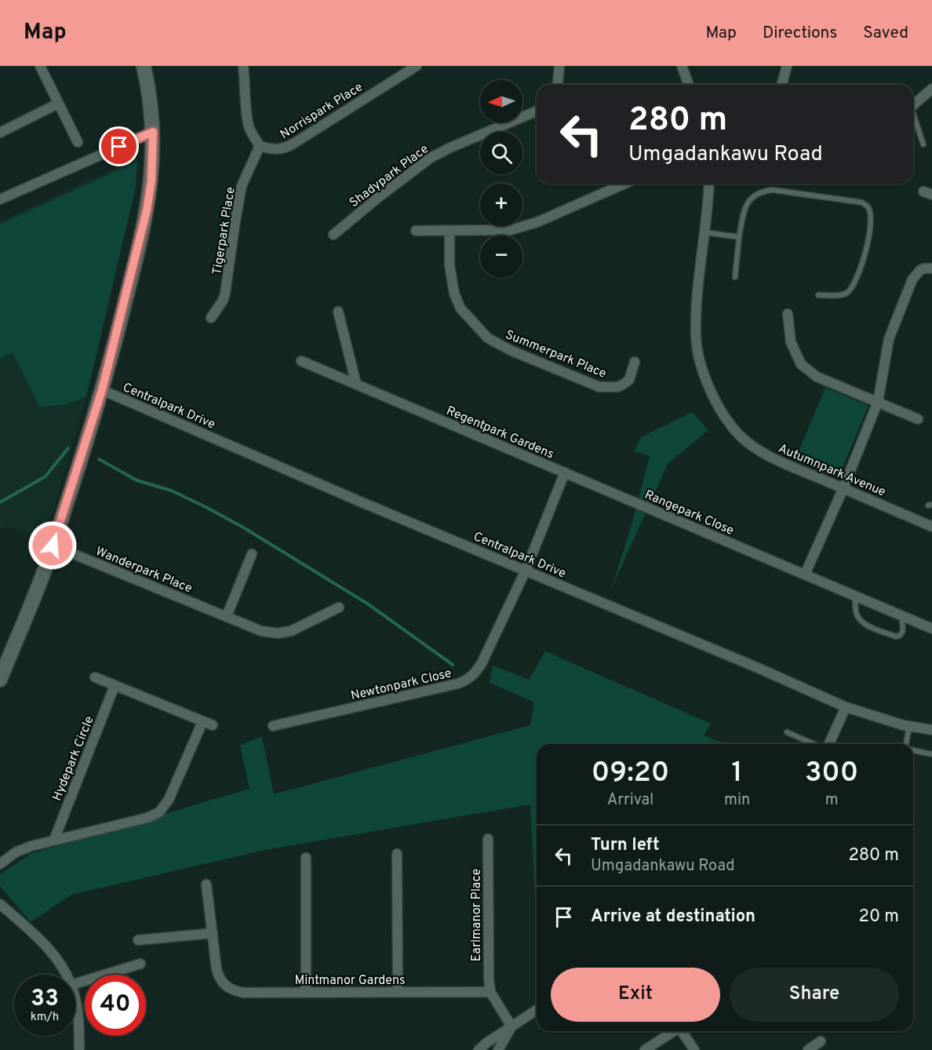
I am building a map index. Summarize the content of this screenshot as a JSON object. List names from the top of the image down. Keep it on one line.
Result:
{"streets":{"street":["Norrispark Place","Shadypark Place","Tigerpark Place","Summerpark Place","Centralpark Drive","Regentpark Gardens","Autumnpark Avenue","Rangepark Close","Wanderpark Place","Newtonpark Close","Hydepark Circle","Earlmanor Place","Mintmanor Gardens"]},"crossings":[["Norrispark Place","Tigerpark Place"],["Centralpark Drive","Regentpark Gardens"],["Centralpark Drive","Newtonpark Close"],["Regentpark Gardens","Rangepark Close"],["Regentpark Gardens","Newtonpark Close"],["Earlmanor Place","Mintmanor Gardens"]],"north":"left","page":{"header":"Map","nav":["Map","Directions","Saved"],"map_buttons":["+","−"],"turn":["280 m","Umgadankawu Road"],"eta":["09:20","Arrival","1","min","300","m"],"list":[{"name":"Turn left","note":"Umgadankawu Road","value":"280 m"},{"name":"Arrive at destination","value":"20 m"}],"buttons":["Exit","Share"],"speed":"33 km/h","limit":"40"}}
